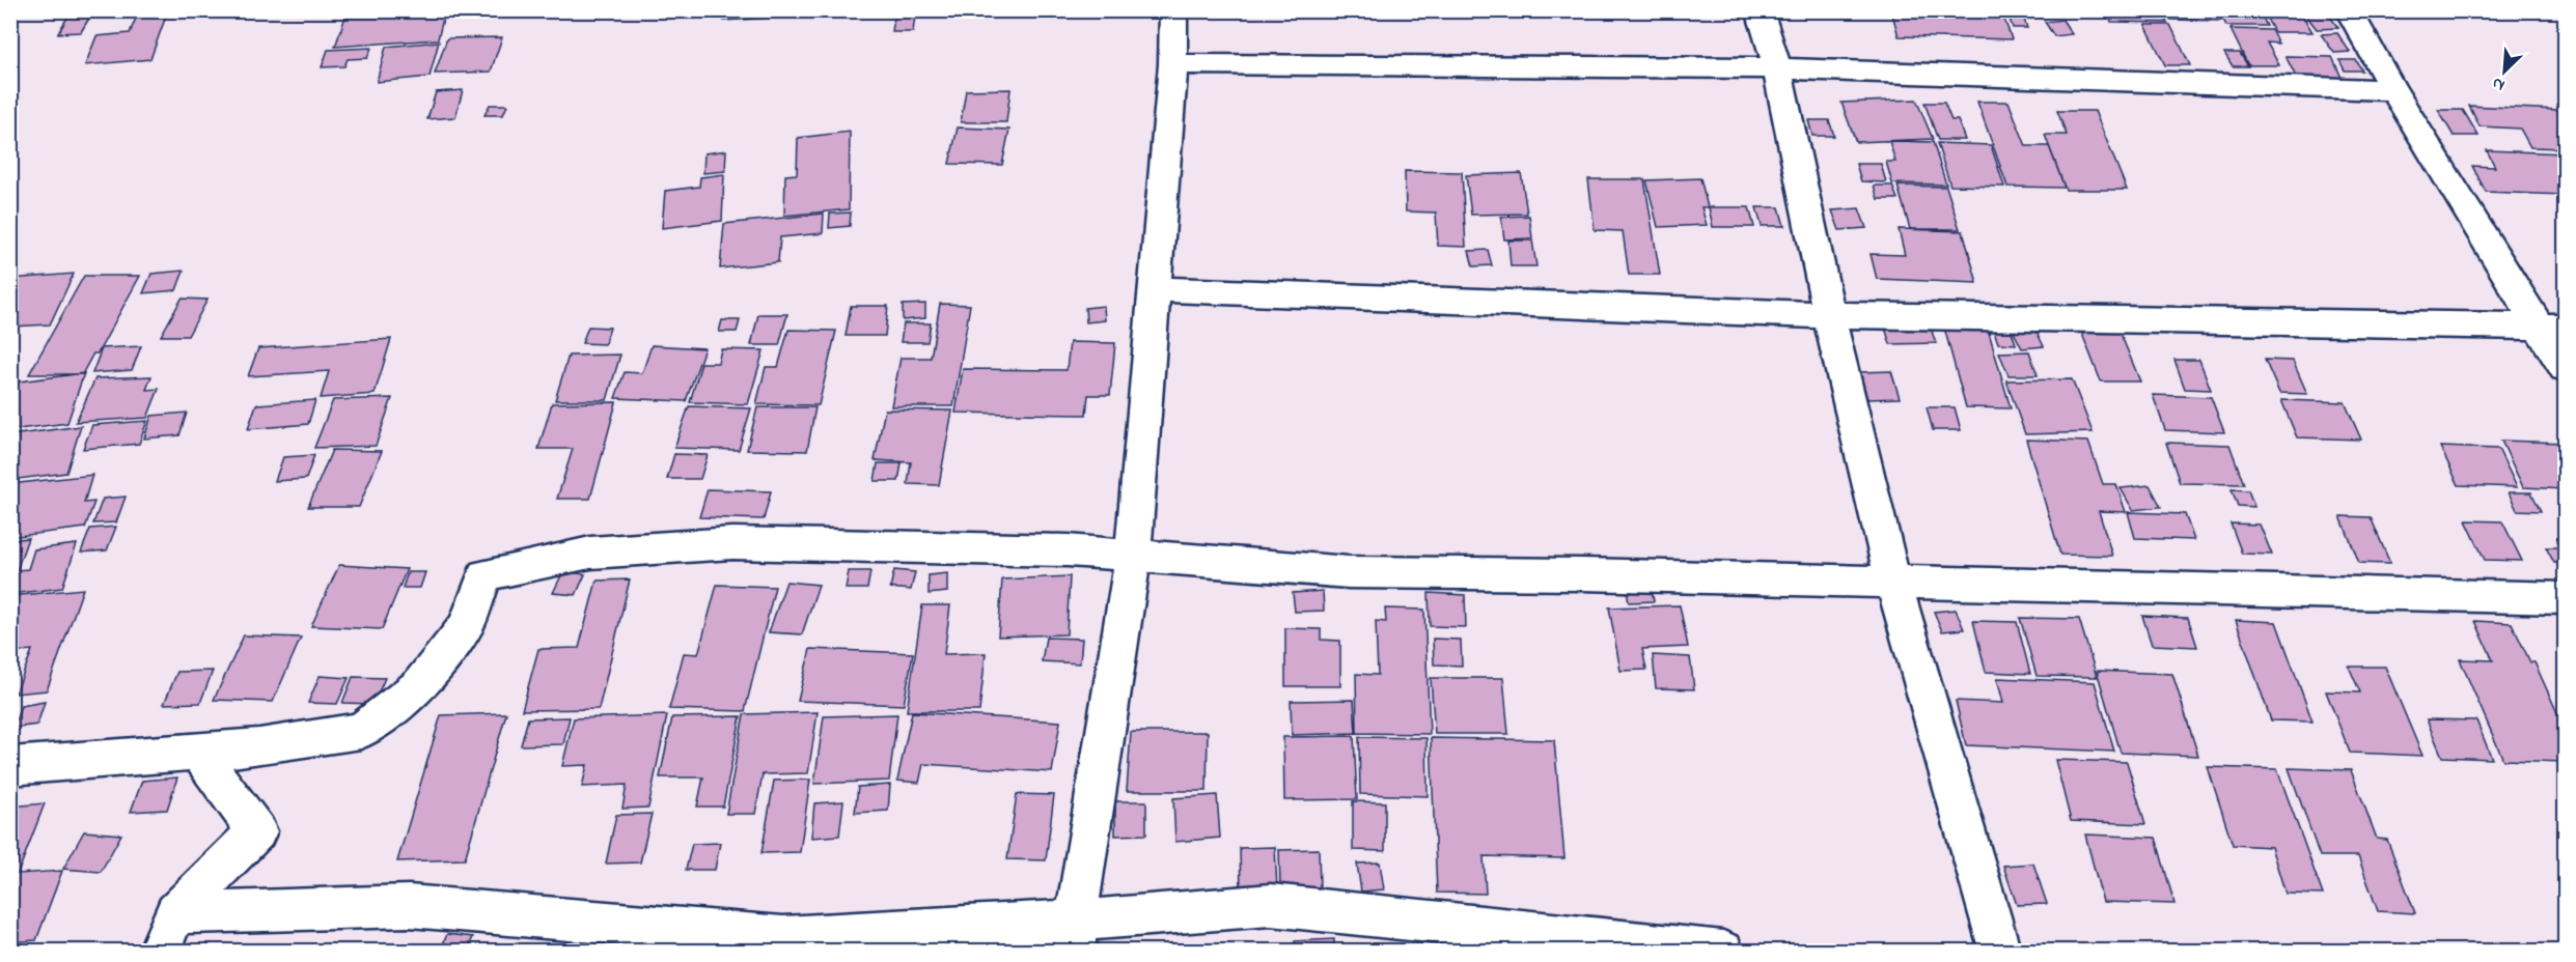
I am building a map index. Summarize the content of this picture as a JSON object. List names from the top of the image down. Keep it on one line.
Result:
{"north":"bottom left"}
